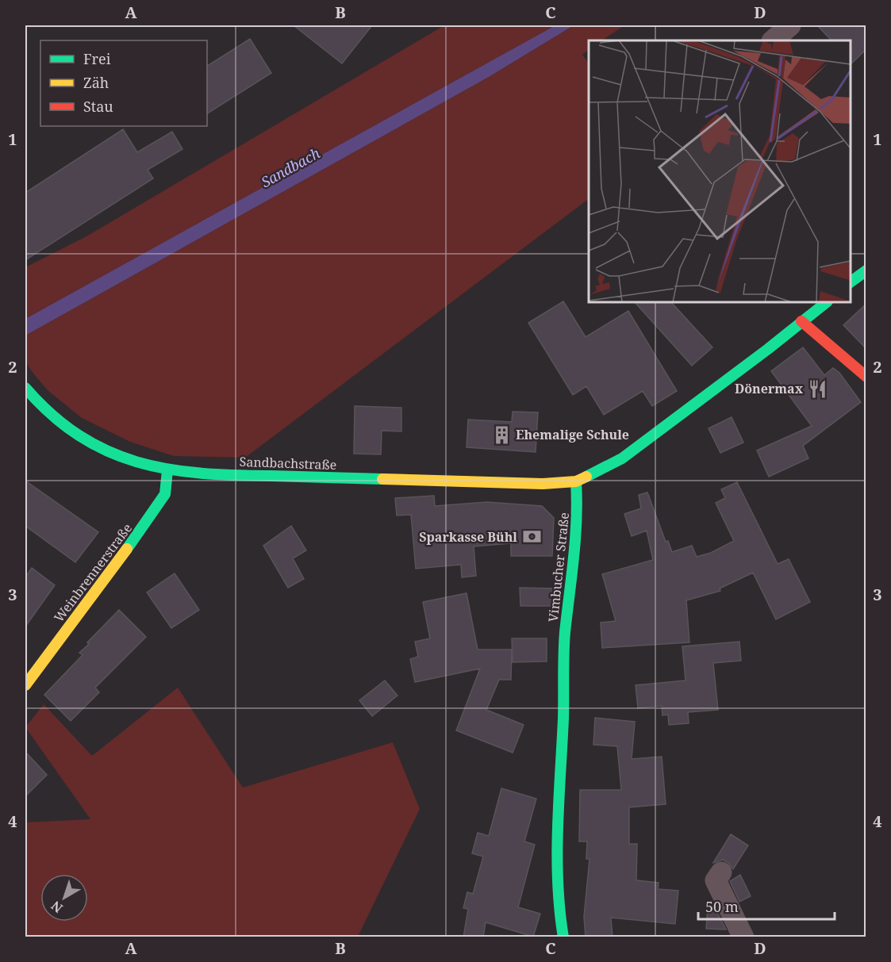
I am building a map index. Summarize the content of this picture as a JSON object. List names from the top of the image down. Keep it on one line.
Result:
{"streets":{"street":["Sandbachstraße","Vimbucher Straße","Weinbrennerstraße"]},"crossings":[["Sandbachstraße","Vimbucher Straße"],["Sandbachstraße","Weinbrennerstraße"]],"water":["Sandbach"],"places":{"restaurant":["Dönermax"],"building":["Ehemalige Schule"],"bank":["Sparkasse Bühl"]},"legend":["Frei","Zäh","Stau"],"scale_bar":"50 m","north":"bottom left","grid":{"columns":["A","B","C","D"],"rows":["1","2","3","4"]}}
